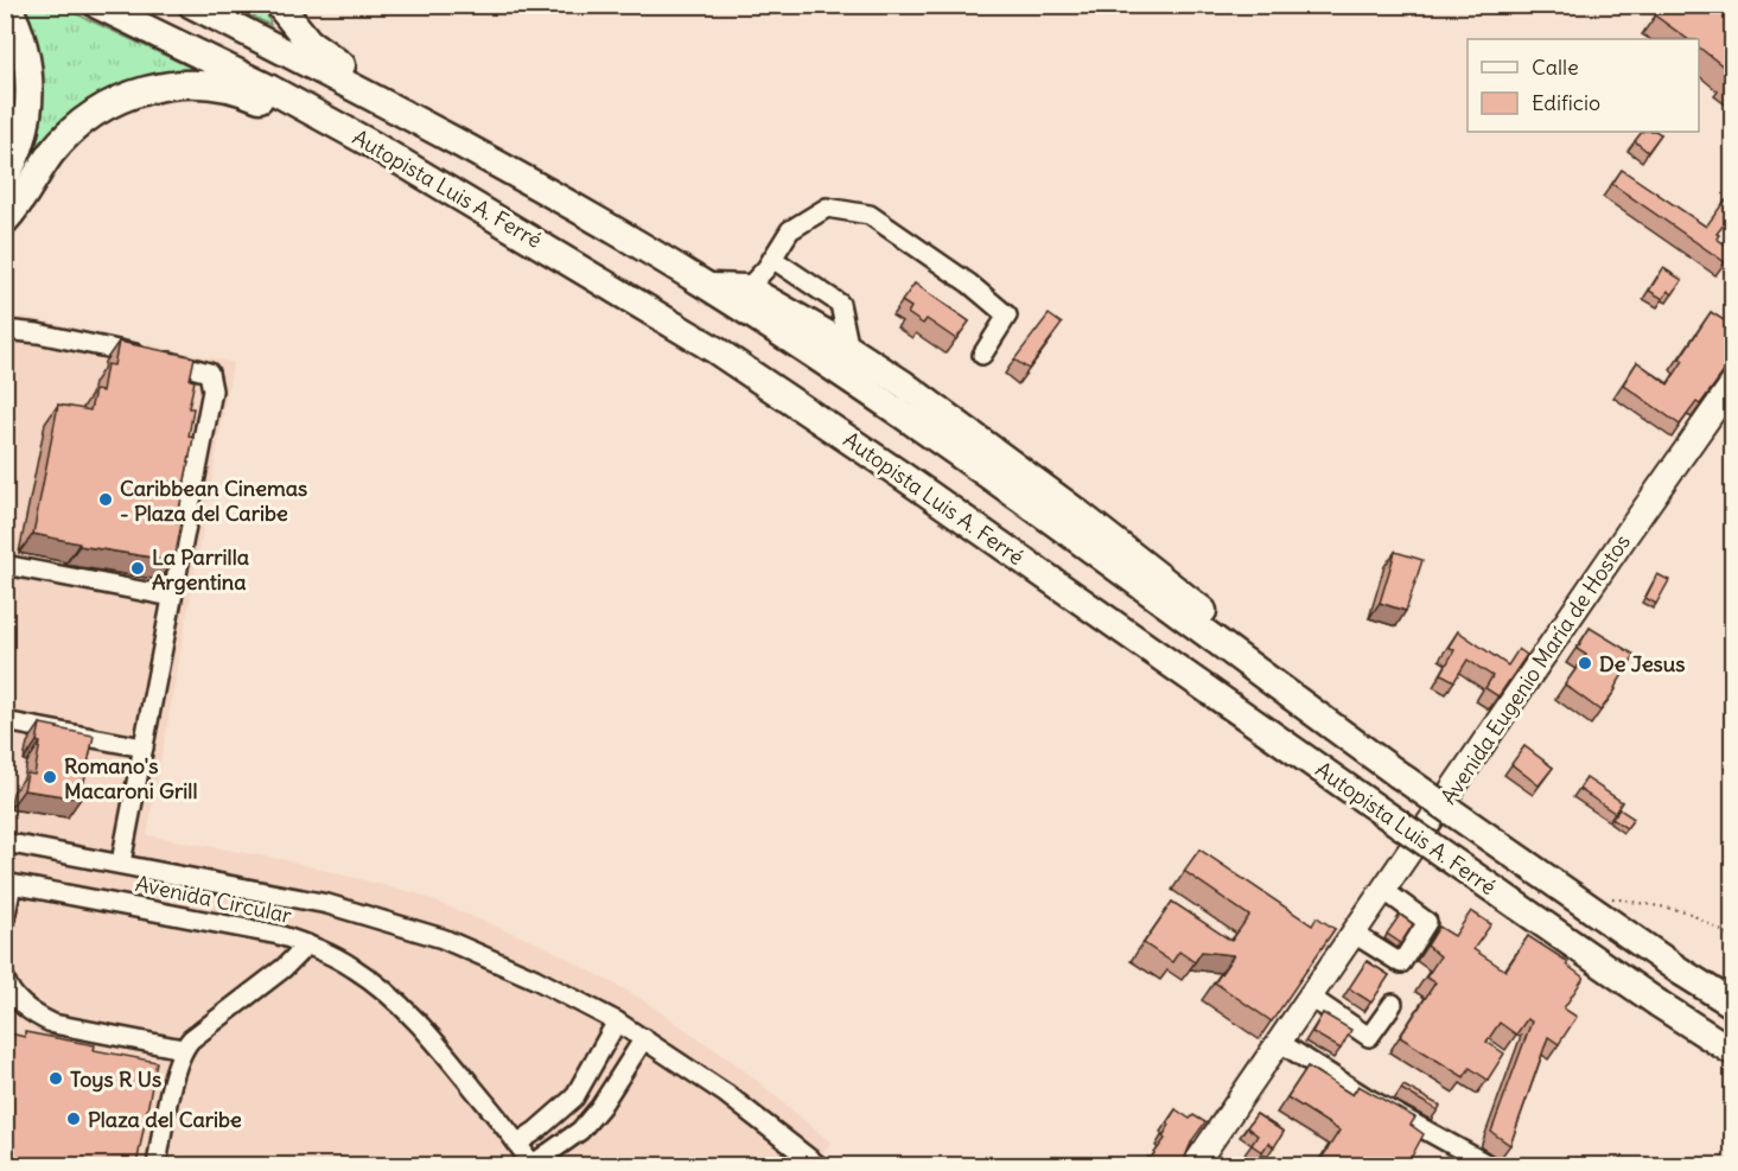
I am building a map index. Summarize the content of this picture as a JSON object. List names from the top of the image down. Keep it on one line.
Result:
{"streets":{"highway":["Autopista Luis A. Ferré"],"main road":["Avenida Eugenio María de Hostos"],"street":["Avenida Circular"]},"places":["Caribbean Cinemas - Plaza del Caribe","La Parrilla Argentina","De Jesus","Romano's Macaroni Grill","Toys R Us","Plaza del Caribe"],"legend":["Calle","Edificio"]}
